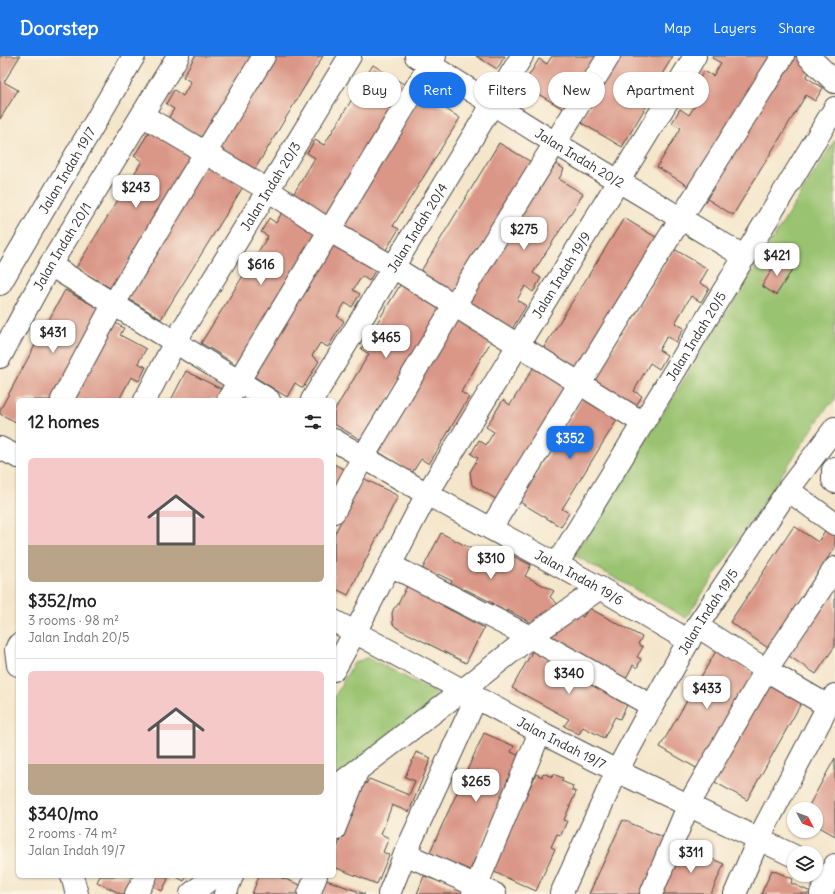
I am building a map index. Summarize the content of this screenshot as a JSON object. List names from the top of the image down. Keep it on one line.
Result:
{"streets":{"street":["Jalan Indah 20/2","Jalan Indah 19/7","Jalan Indah 20/3","Jalan Indah 20/4","Jalan Indah 20/1","Jalan Indah 19/9","Jalan Indah 20/5","Jalan Indah 19/6","Jalan Indah 19/5"]},"crossings":[["Jalan Indah 20/2","Jalan Indah 19/9"],["Jalan Indah 20/2","Jalan Indah 20/5"],["Jalan Indah 19/7","Jalan Indah 19/9"],["Jalan Indah 19/7","Jalan Indah 19/5"],["Jalan Indah 19/9","Jalan Indah 19/6"],["Jalan Indah 20/5","Jalan Indah 19/6"],["Jalan Indah 19/6","Jalan Indah 19/5"]],"north":"bottom right","page":{"header":"Doorstep","nav":["Map","Layers","Share"],"chip":["Buy","Rent","Filters","New","Apartment"],"price":["$243","$275","$421","$616","$431","$465","$352","$310","$340","$433","$265","$311"],"heading":"12 homes","list":[{"name":"$352/mo","note":"3 rooms · 98 m² · Jalan Indah 20/5"},{"name":"$340/mo","note":"2 rooms · 74 m² · Jalan Indah 19/7"}]}}
